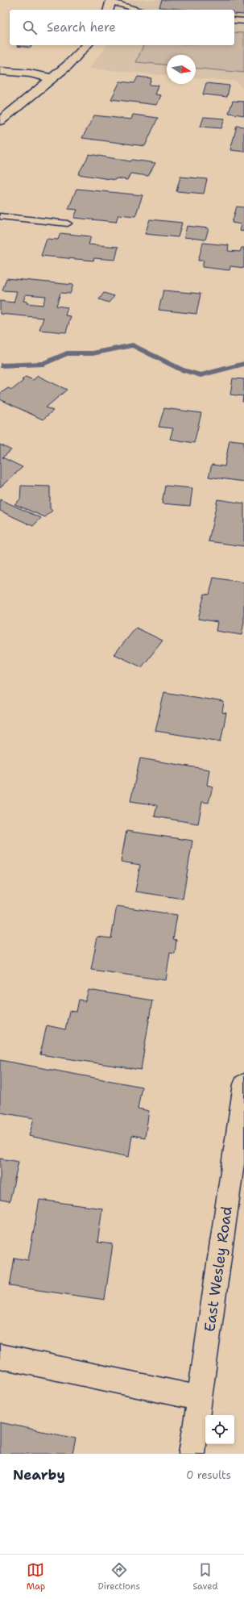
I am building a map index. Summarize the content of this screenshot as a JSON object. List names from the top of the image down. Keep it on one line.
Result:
{"streets":{"street":["East Wesley Road"]},"north":"right","page":{"search":"Search here","heading":["Nearby","0 results"],"nav":["Map","Directions","Saved"]}}
